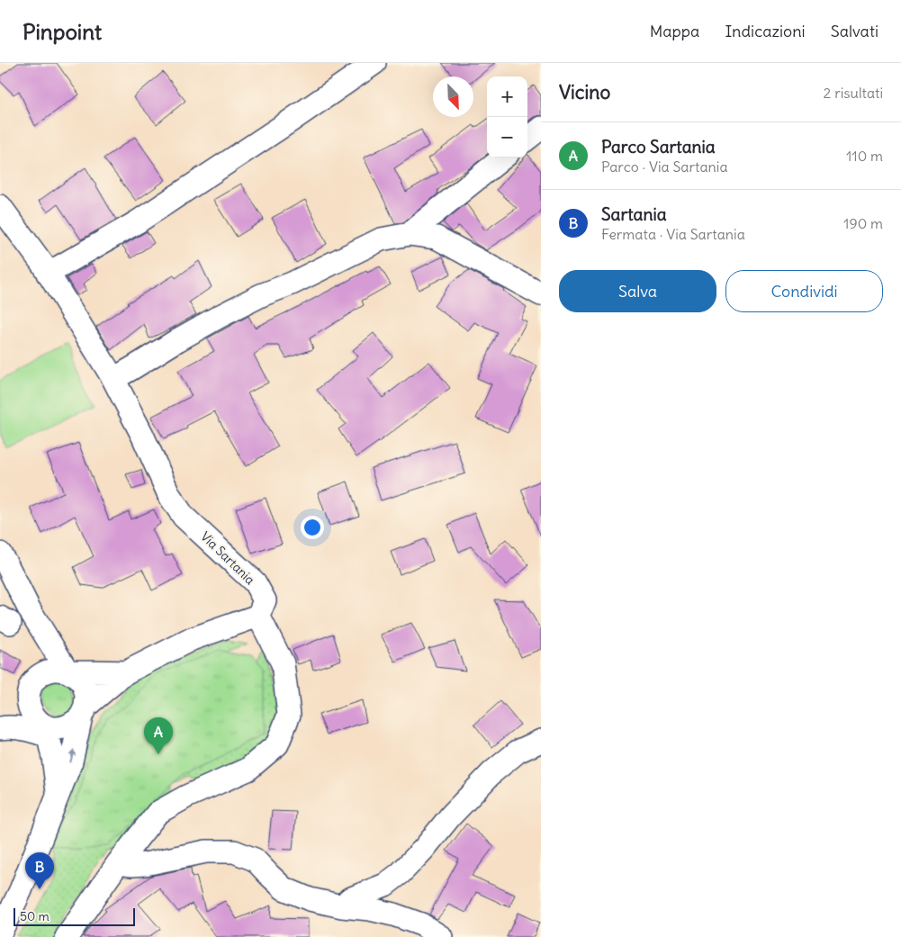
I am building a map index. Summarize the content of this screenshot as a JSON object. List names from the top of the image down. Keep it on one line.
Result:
{"streets":{"street":["Via Sartania"]},"scale_bar":"50 m","north":"bottom right","page":{"header":"Pinpoint","nav":["Mappa","Indicazioni","Salvati"],"heading":["Vicino","2 risultati"],"map_buttons":["+","−"],"list":[{"mark":"A","name":"Parco Sartania","note":"Parco · Via Sartania","value":"110 m"},{"mark":"B","name":"Sartania","note":"Fermata · Via Sartania","value":"190 m"}],"buttons":["Salva","Condividi"],"pins":["A","B"],"scale":"50 m"}}
